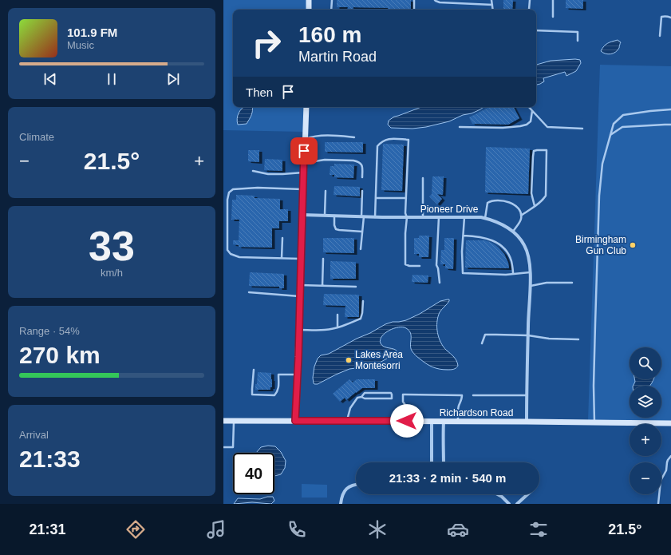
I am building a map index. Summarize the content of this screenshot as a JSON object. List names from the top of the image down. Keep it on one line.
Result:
{"streets":{"main road":["Richardson Road"],"street":["Pioneer Drive"]},"crossings":[["Pioneer Drive","Richardson Road"]],"places":["Birmingham Gun Club","Lakes Area Montesorri"],"page":{"turn":["160 m","Martin Road"],"song":["101.9 FM","Music"],"then":"Then","tile":["Climate",["33","km/h"],["Range · 54%","270 km"],["Arrival","21:33"]],"heat":["−","21.5°","+"],"map_buttons":["+","−"],"limit":"40","trip":"21:33 · 2 min · 540 m","tabs":["21:31","21.5°"]}}
